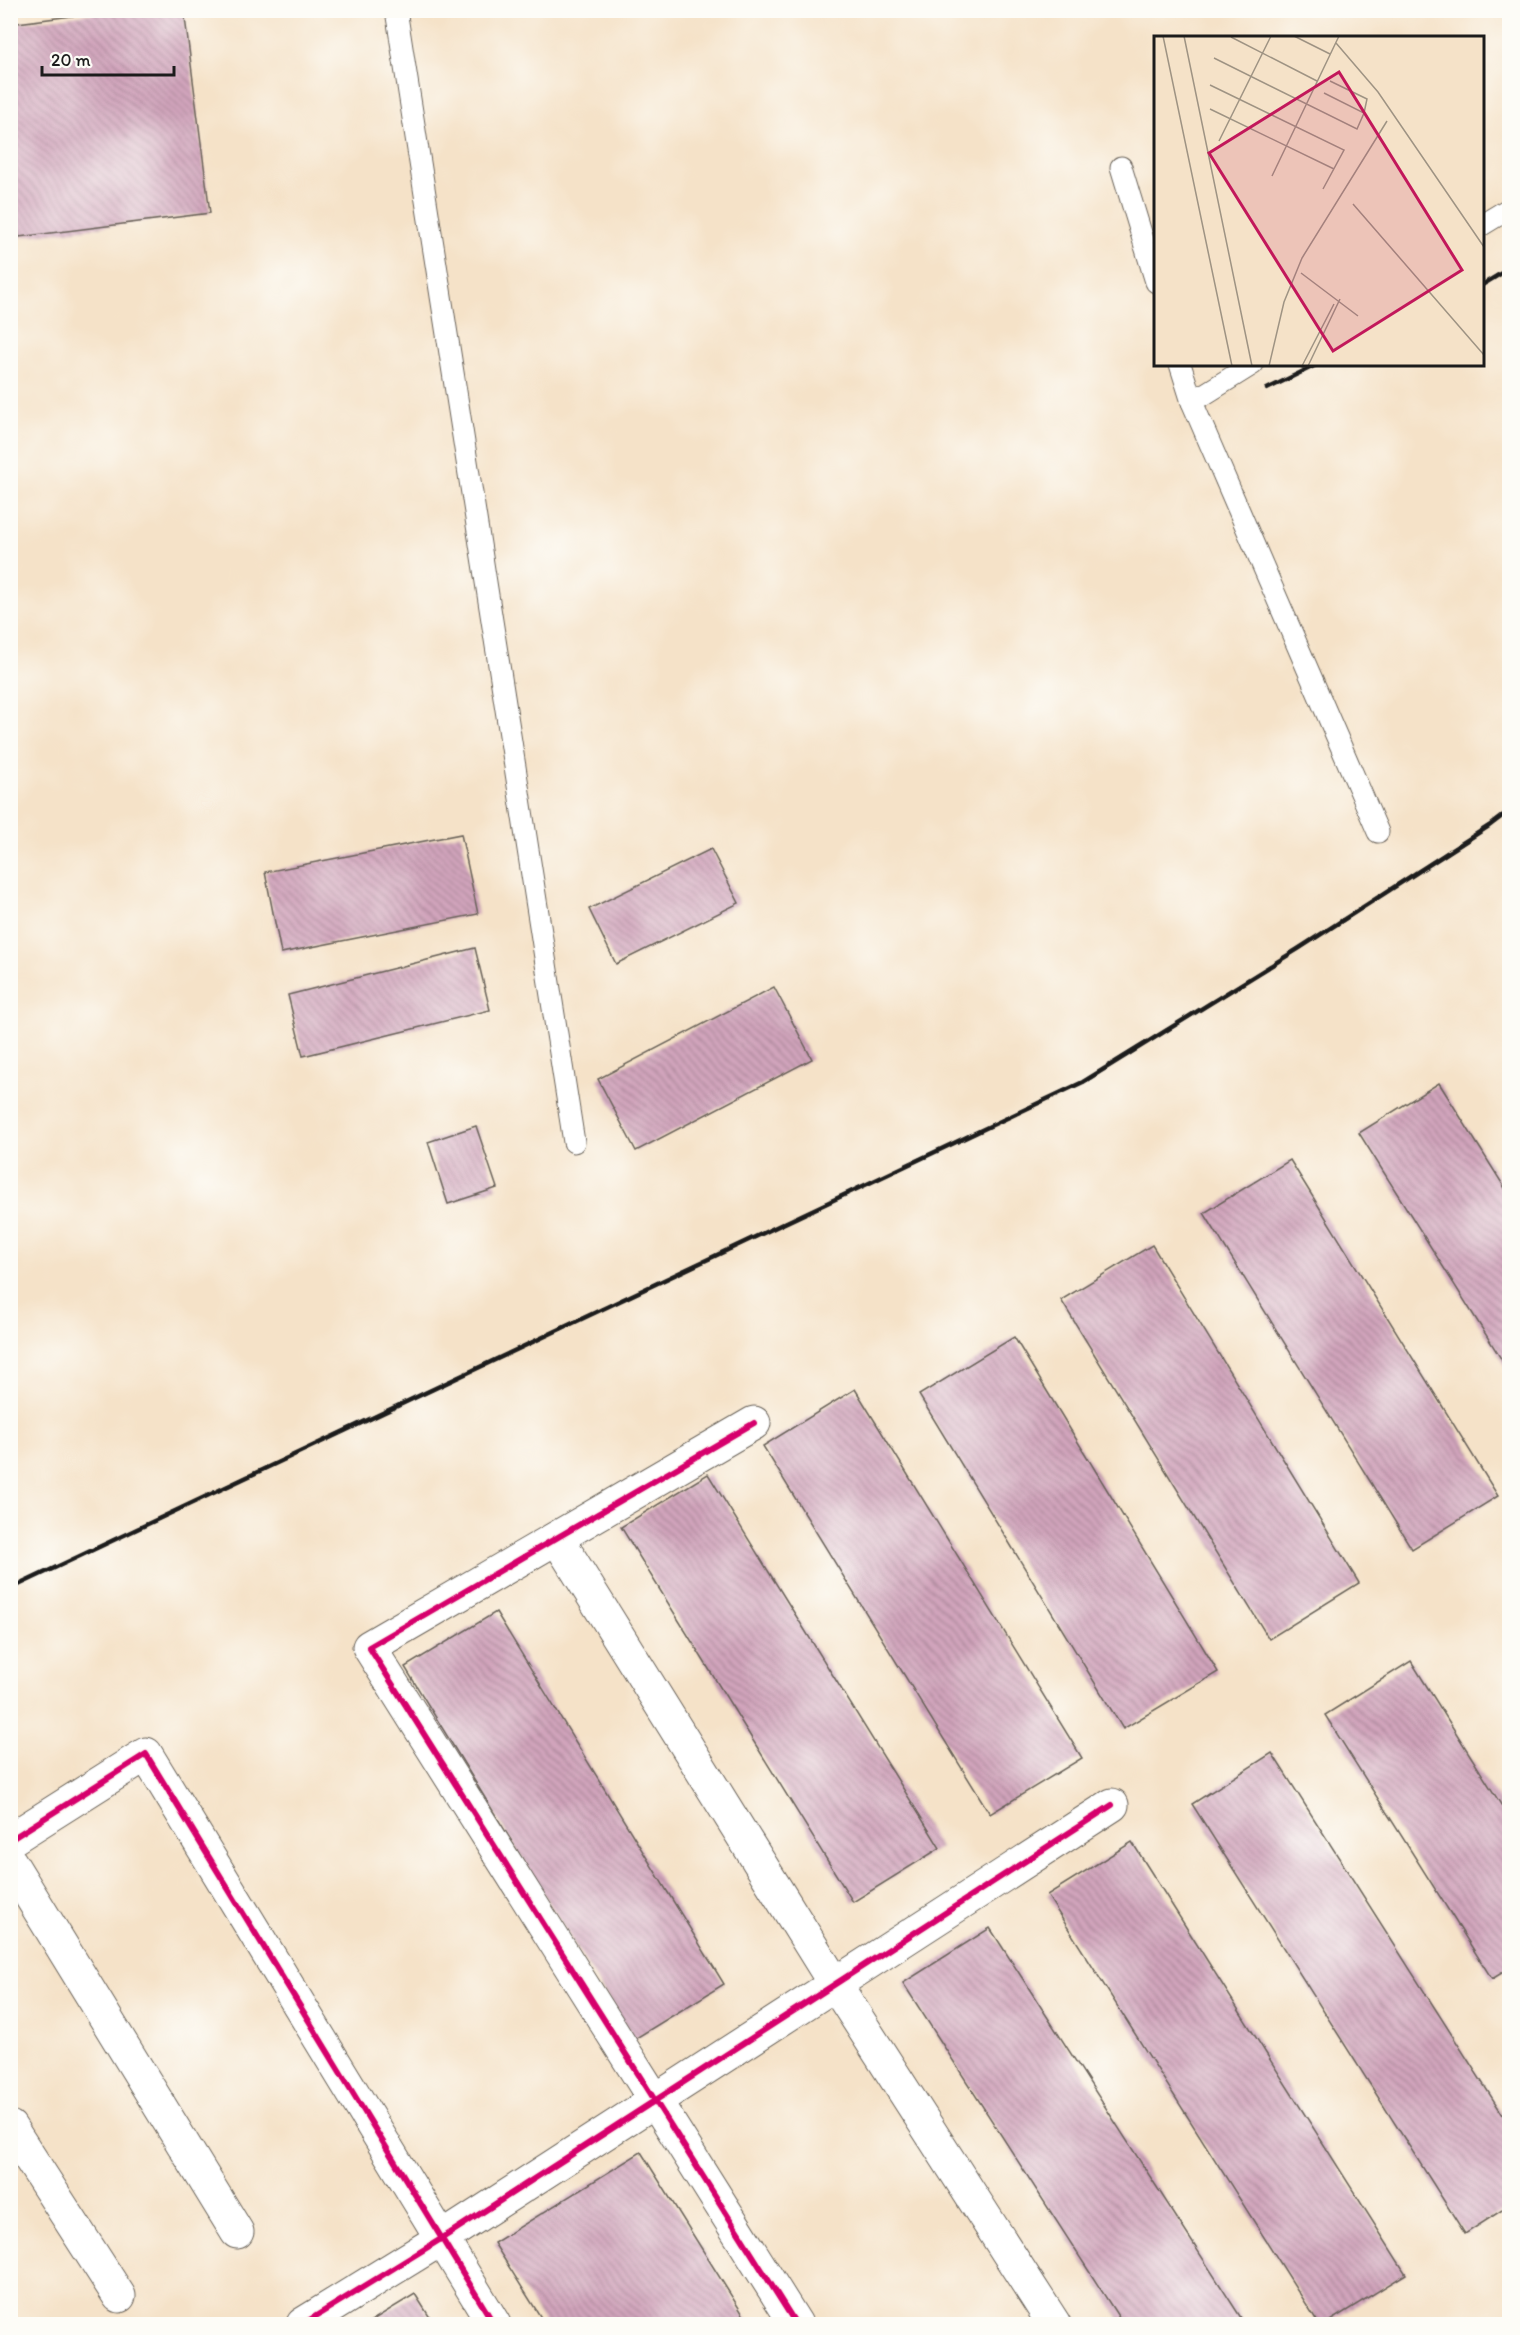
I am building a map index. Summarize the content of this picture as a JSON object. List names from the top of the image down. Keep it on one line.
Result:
{"scale_bar":"20 m"}
